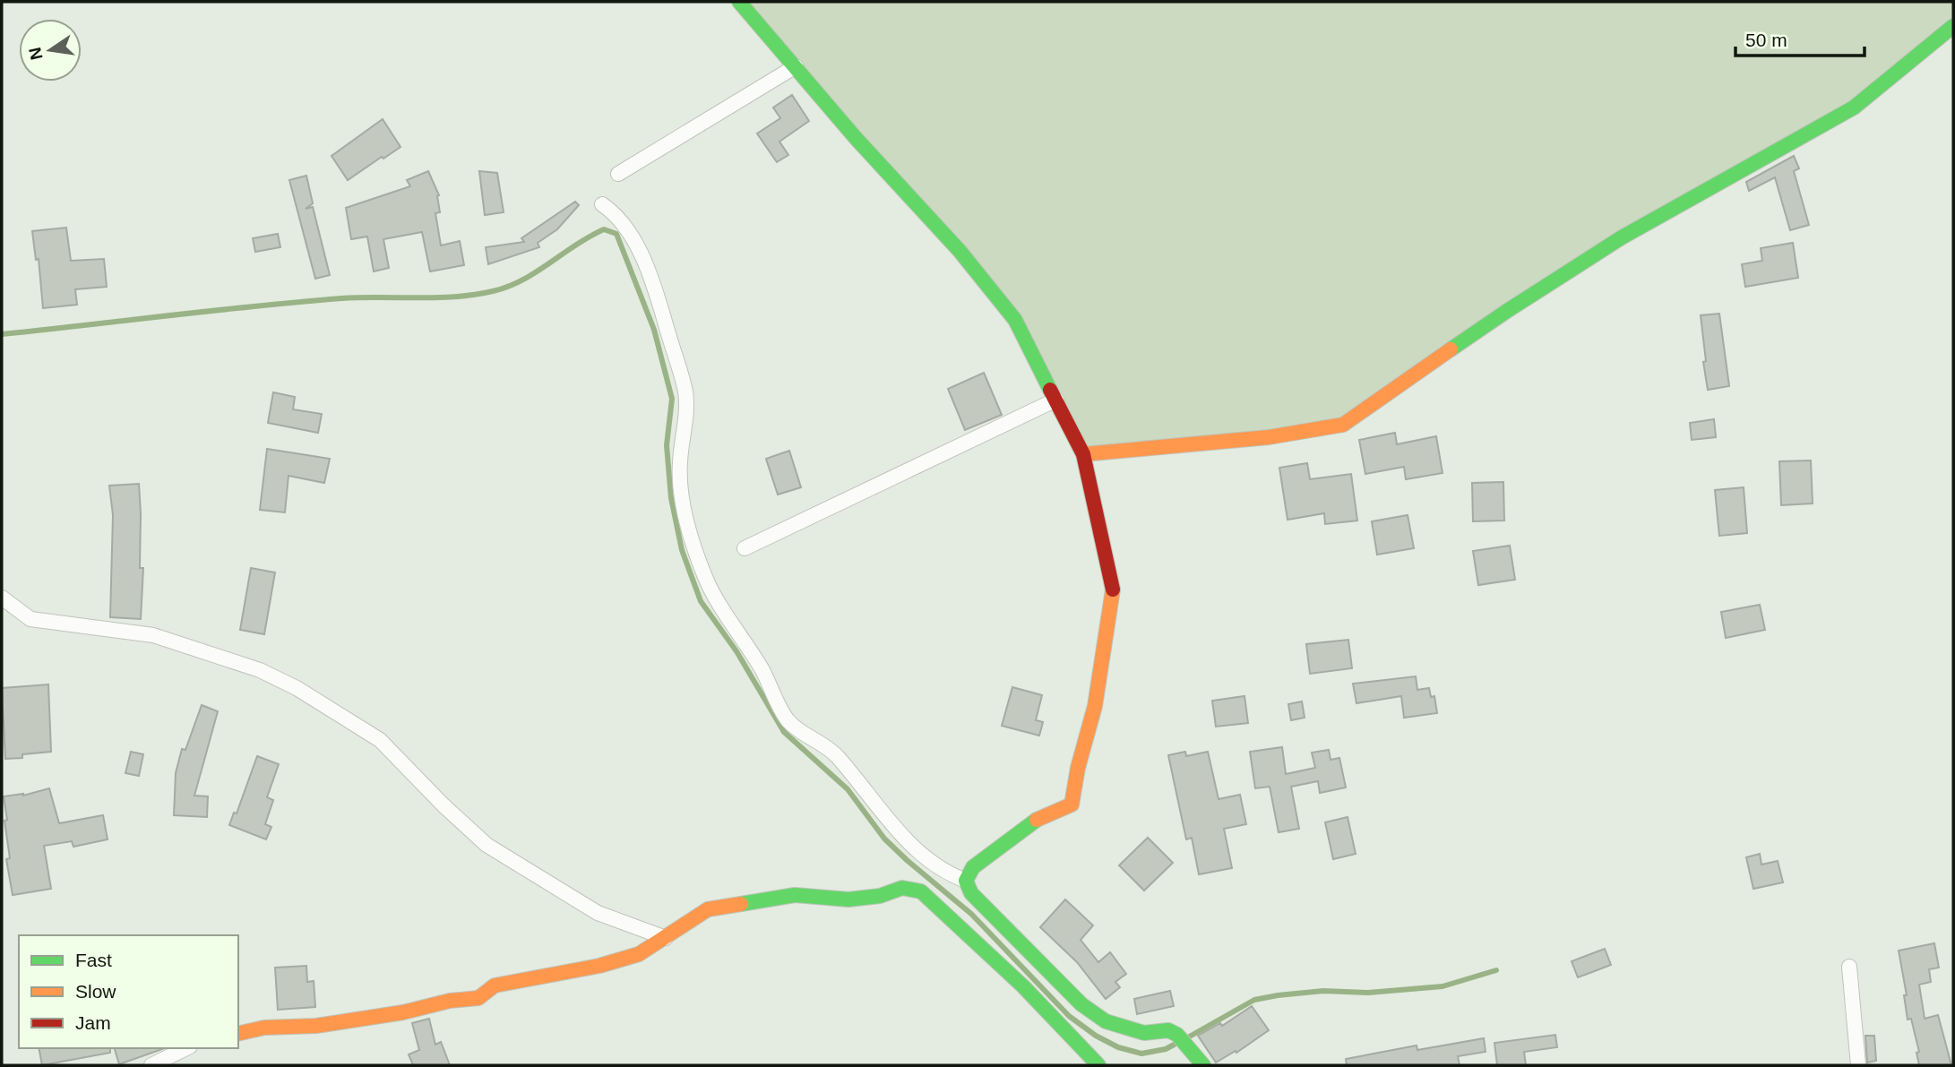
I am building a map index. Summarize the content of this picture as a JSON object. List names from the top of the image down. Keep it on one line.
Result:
{"legend":["Fast","Slow","Jam"],"scale_bar":"50 m","north":"left"}
